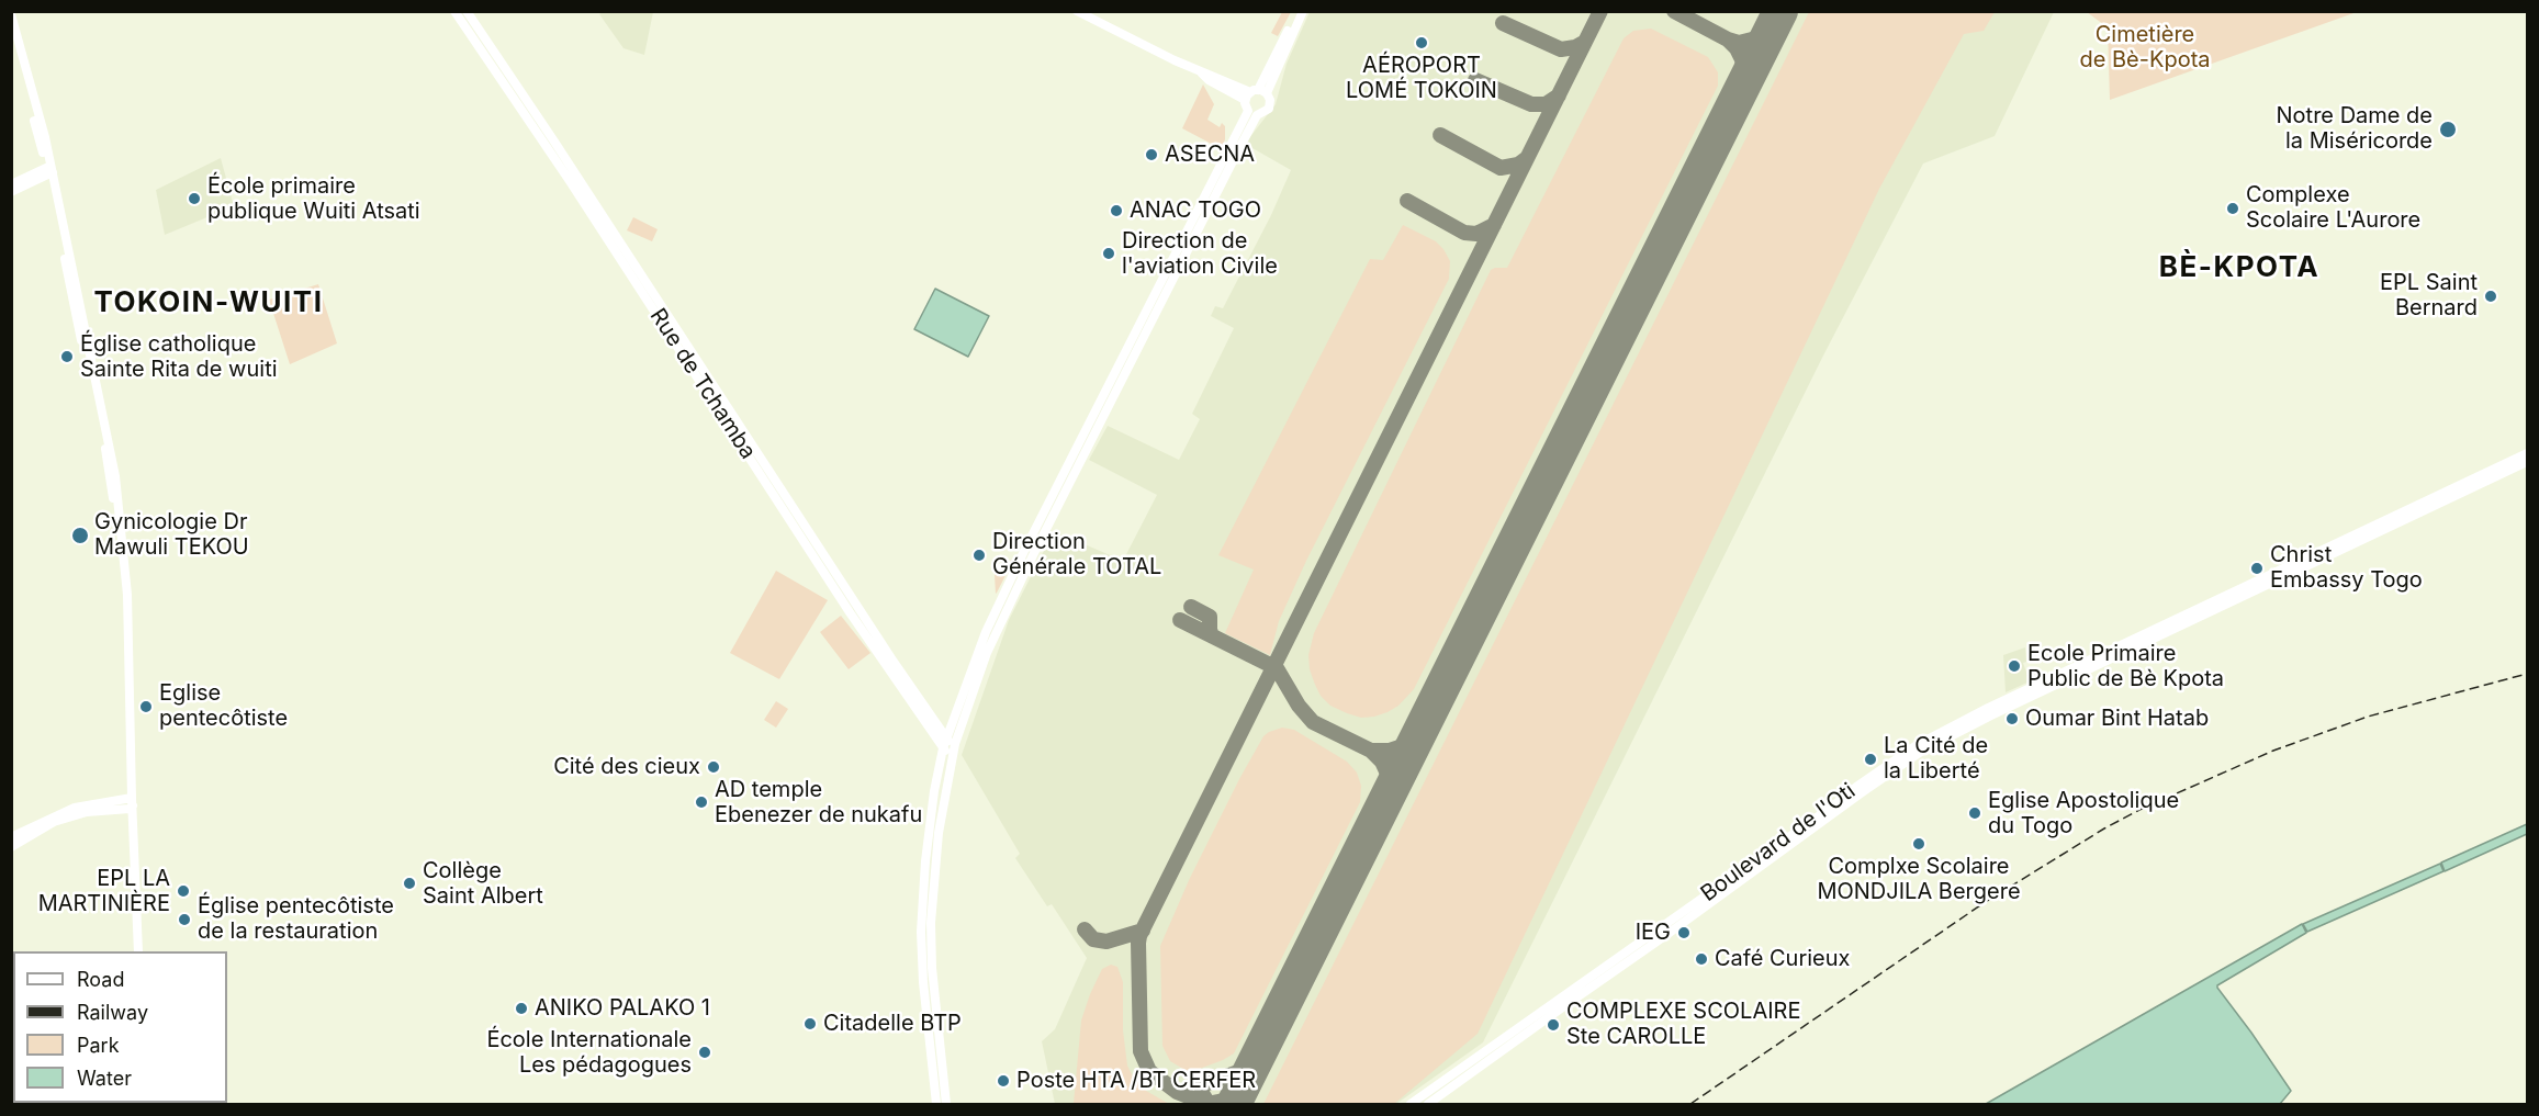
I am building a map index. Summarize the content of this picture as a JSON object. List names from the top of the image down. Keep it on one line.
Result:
{"streets":{"main road":["Rue de Tchamba","Boulevard de l'Oti"]},"districts":["BÈ-KPOTA","TOKOIN-WUITI"],"parks":["Cimetière de Bè-Kpota"],"places":["AÉROPORT LOMÉ TOKOIN","Notre Dame de la Miséricorde","ASECNA","École primaire publique Wuiti Atsati","Complexe Scolaire L'Aurore","ANAC TOGO","Direction de l'aviation Civile","EPL Saint Bernard","Église catholique Sainte Rita de wuiti","Gynicologie Dr Mawuli TEKOU","Direction Générale TOTAL","Christ Embassy Togo","Ecole Primaire Public de Bè Kpota","Eglise pentecôtiste","Oumar Bint Hatab","La Cité de la Liberté","Cité des cieux","AD temple Ebenezer de nukafu","Eglise Apostolique du Togo","Complxe Scolaire MONDJILA Bergere","Collège Saint Albert","EPL LA MARTINIÈRE","Église pentecôtiste de la restauration","IEG","Café Curieux","ANIKO PALAKO 1","Citadelle BTP","COMPLEXE SCOLAIRE Ste CAROLLE","École Internationale Les pédagogues","Poste HTA /BT CERFER"],"legend":["Road","Railway","Park","Water"]}
